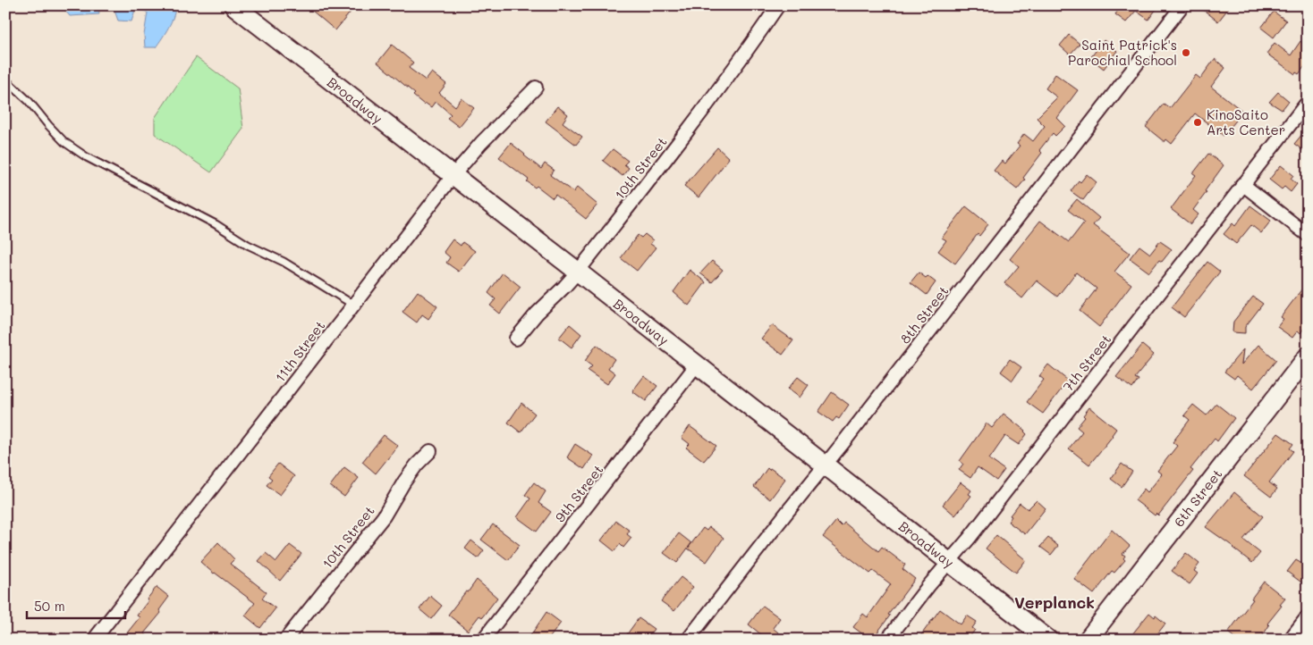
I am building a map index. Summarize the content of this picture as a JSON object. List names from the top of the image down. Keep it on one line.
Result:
{"streets":{"street":["Broadway","10th Street","8th Street","11th Street","7th Street","9th Street","6th Street"]},"crossings":[["Broadway","10th Street"],["Broadway","8th Street"],["Broadway","11th Street"],["Broadway","7th Street"],["Broadway","9th Street"]],"districts":["Verplanck"],"places":["Saint Patrick's Parochial School","KinoSaito Arts Center"],"scale_bar":"50 m"}
